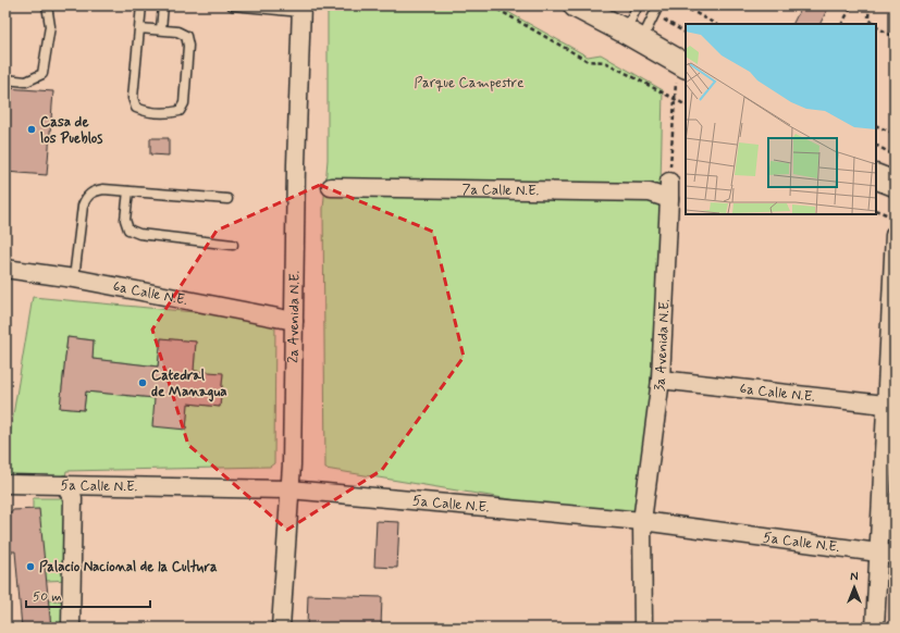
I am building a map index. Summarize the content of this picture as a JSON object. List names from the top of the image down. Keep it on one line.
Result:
{"streets":{"street":["7a Calle N.E.","6a Calle N.E.","2a Avenida N.E.","3a Avenida N.E.","5a Calle N.E."]},"crossings":[["7a Calle N.E.","3a Avenida N.E."],["6a Calle N.E.","2a Avenida N.E."],["6a Calle N.E.","3a Avenida N.E."],["2a Avenida N.E.","5a Calle N.E."],["3a Avenida N.E.","5a Calle N.E."]],"parks":["Parque Campestre"],"places":["Casa de los Pueblos","Catedral de Managua","Palacio Nacional de la Cultura"],"scale_bar":"50 m","north":"top"}
